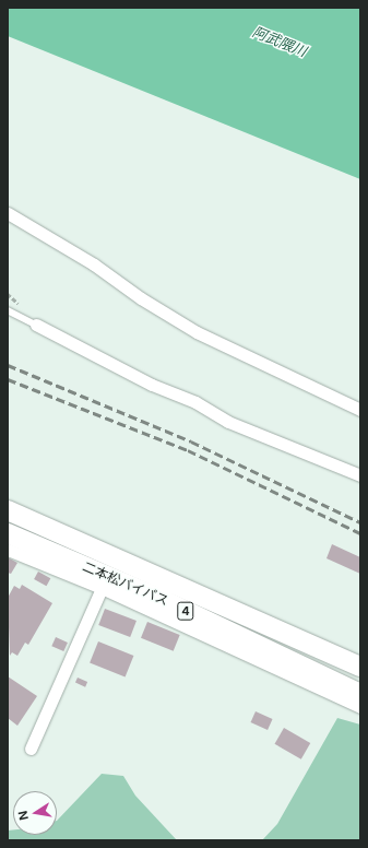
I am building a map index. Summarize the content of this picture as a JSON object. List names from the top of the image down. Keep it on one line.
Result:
{"streets":{"highway":["二本松バイパス","4"]},"water":["阿武隈川"],"north":"left"}
